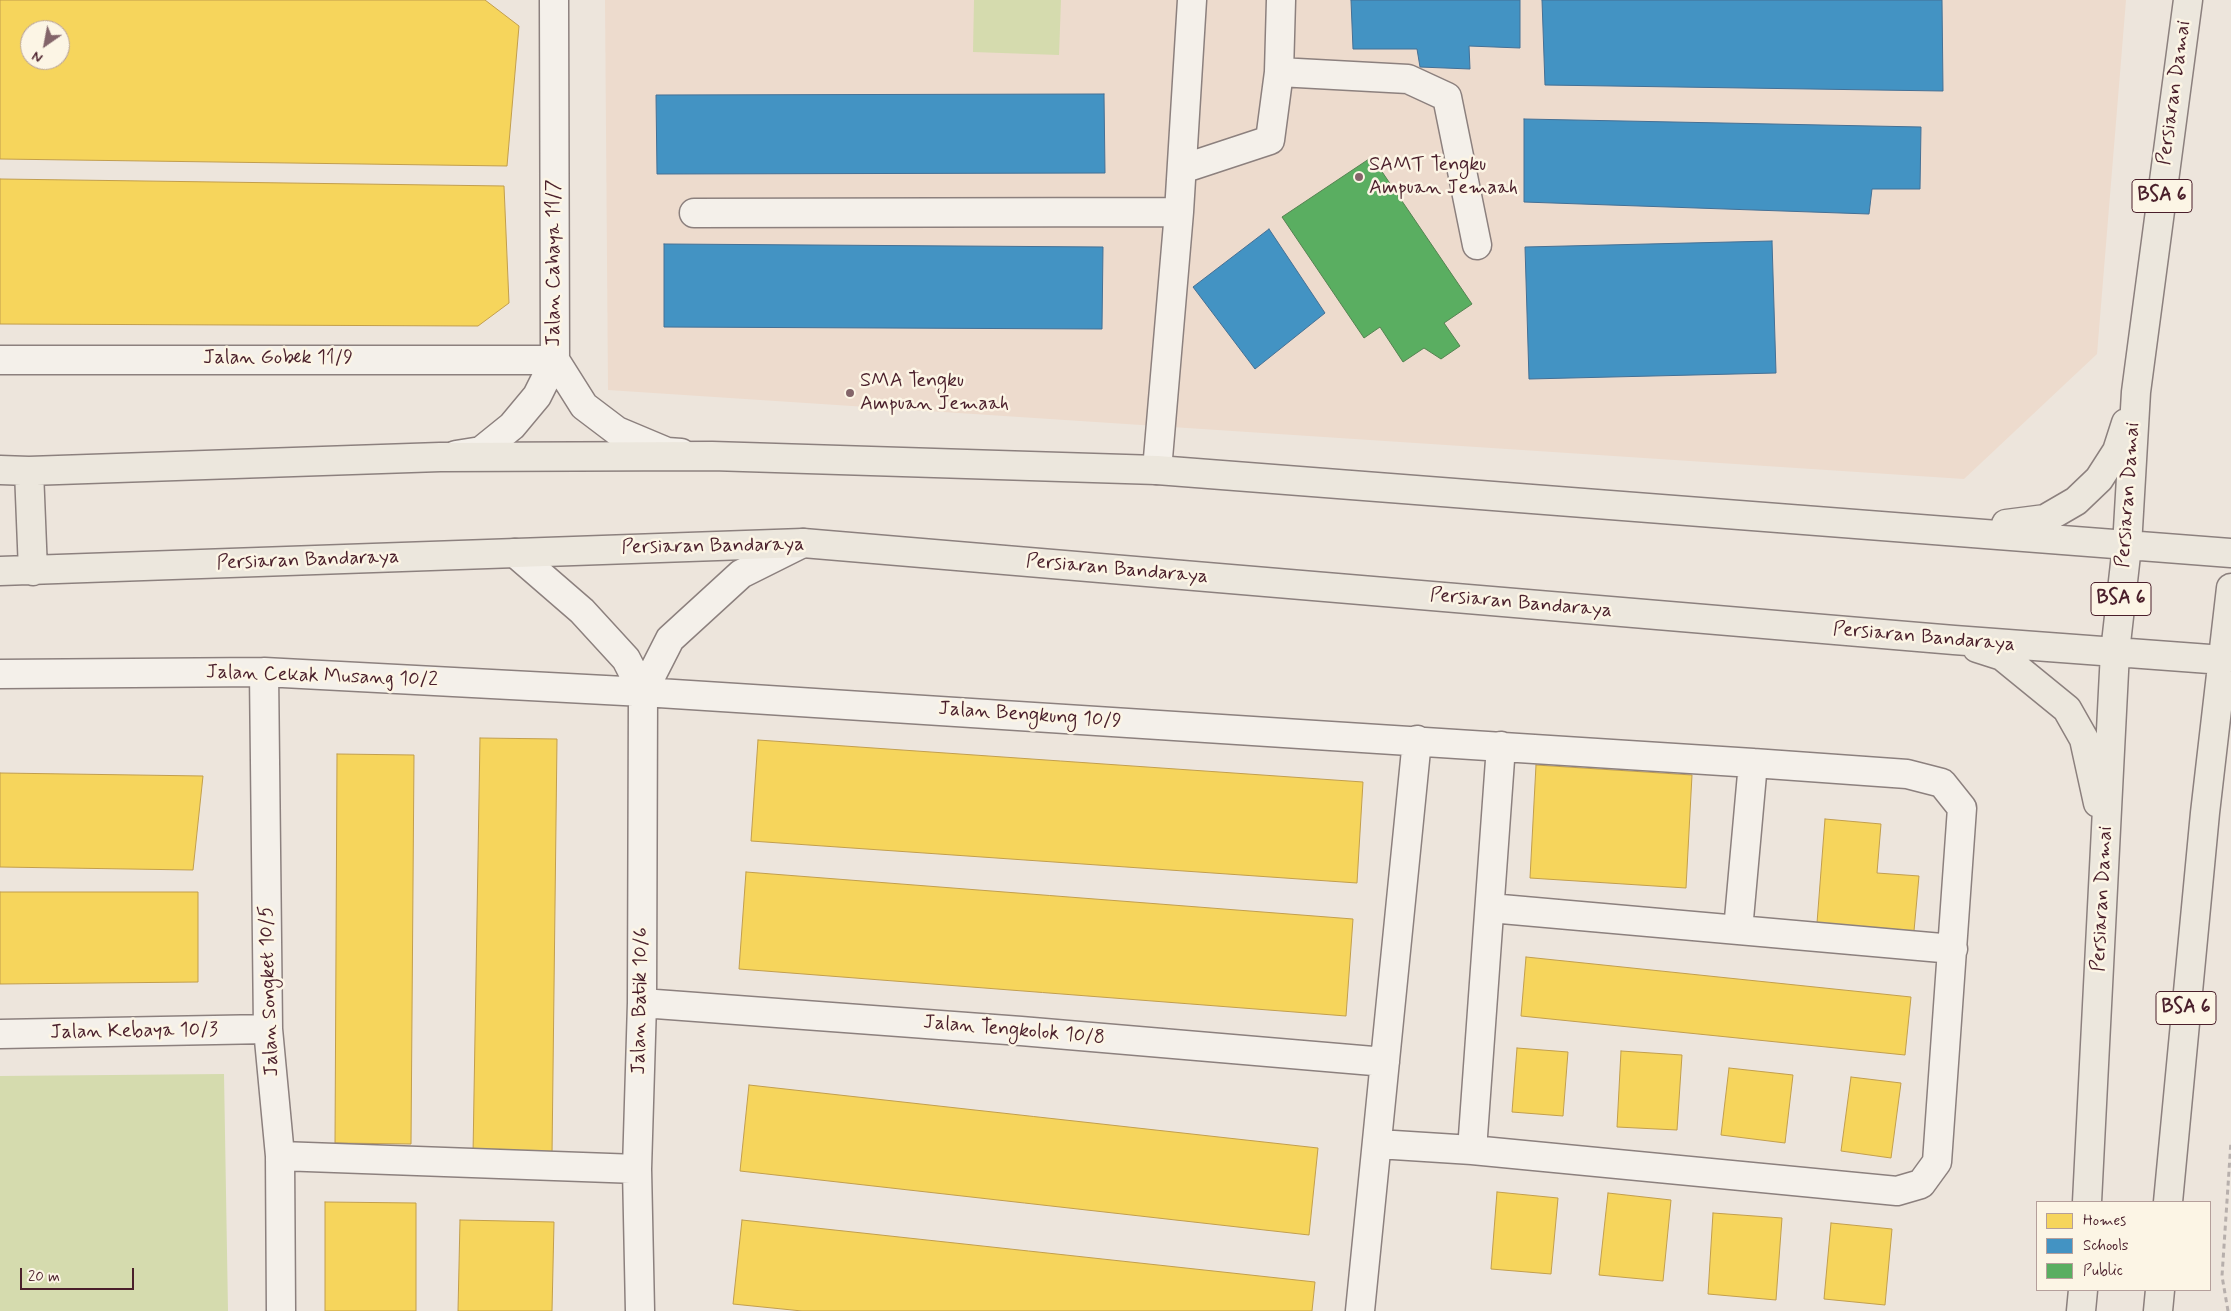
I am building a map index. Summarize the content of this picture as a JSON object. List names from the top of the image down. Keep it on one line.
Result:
{"streets":{"main road":["Persiaran Damai","BSA 6","Persiaran Bandaraya"],"street":["Jalan Cahaya 11/7","Jalan Gobek 11/9","Jalan Cekak Musang 10/2","Jalan Bengkung 10/9","Jalan Songket 10/5","Jalan Batik 10/6","Jalan Tengkolok 10/8","Jalan Kebaya 10/3"]},"crossings":[["Persiaran Damai","Persiaran Bandaraya"],["BSA 6","Persiaran Bandaraya"],["Jalan Cahaya 11/7","Jalan Gobek 11/9"],["Persiaran Bandaraya","Jalan Batik 10/6"],["Jalan Cekak Musang 10/2","Jalan Bengkung 10/9"],["Jalan Cekak Musang 10/2","Jalan Songket 10/5"],["Jalan Cekak Musang 10/2","Jalan Batik 10/6"],["Jalan Bengkung 10/9","Jalan Batik 10/6"],["Jalan Songket 10/5","Jalan Kebaya 10/3"],["Jalan Batik 10/6","Jalan Tengkolok 10/8"]],"places":["SAMT Tengku Ampuan Jemaah","SMA Tengku Ampuan Jemaah"],"legend":["Homes","Schools","Public"],"scale_bar":"20 m","north":"bottom left"}
